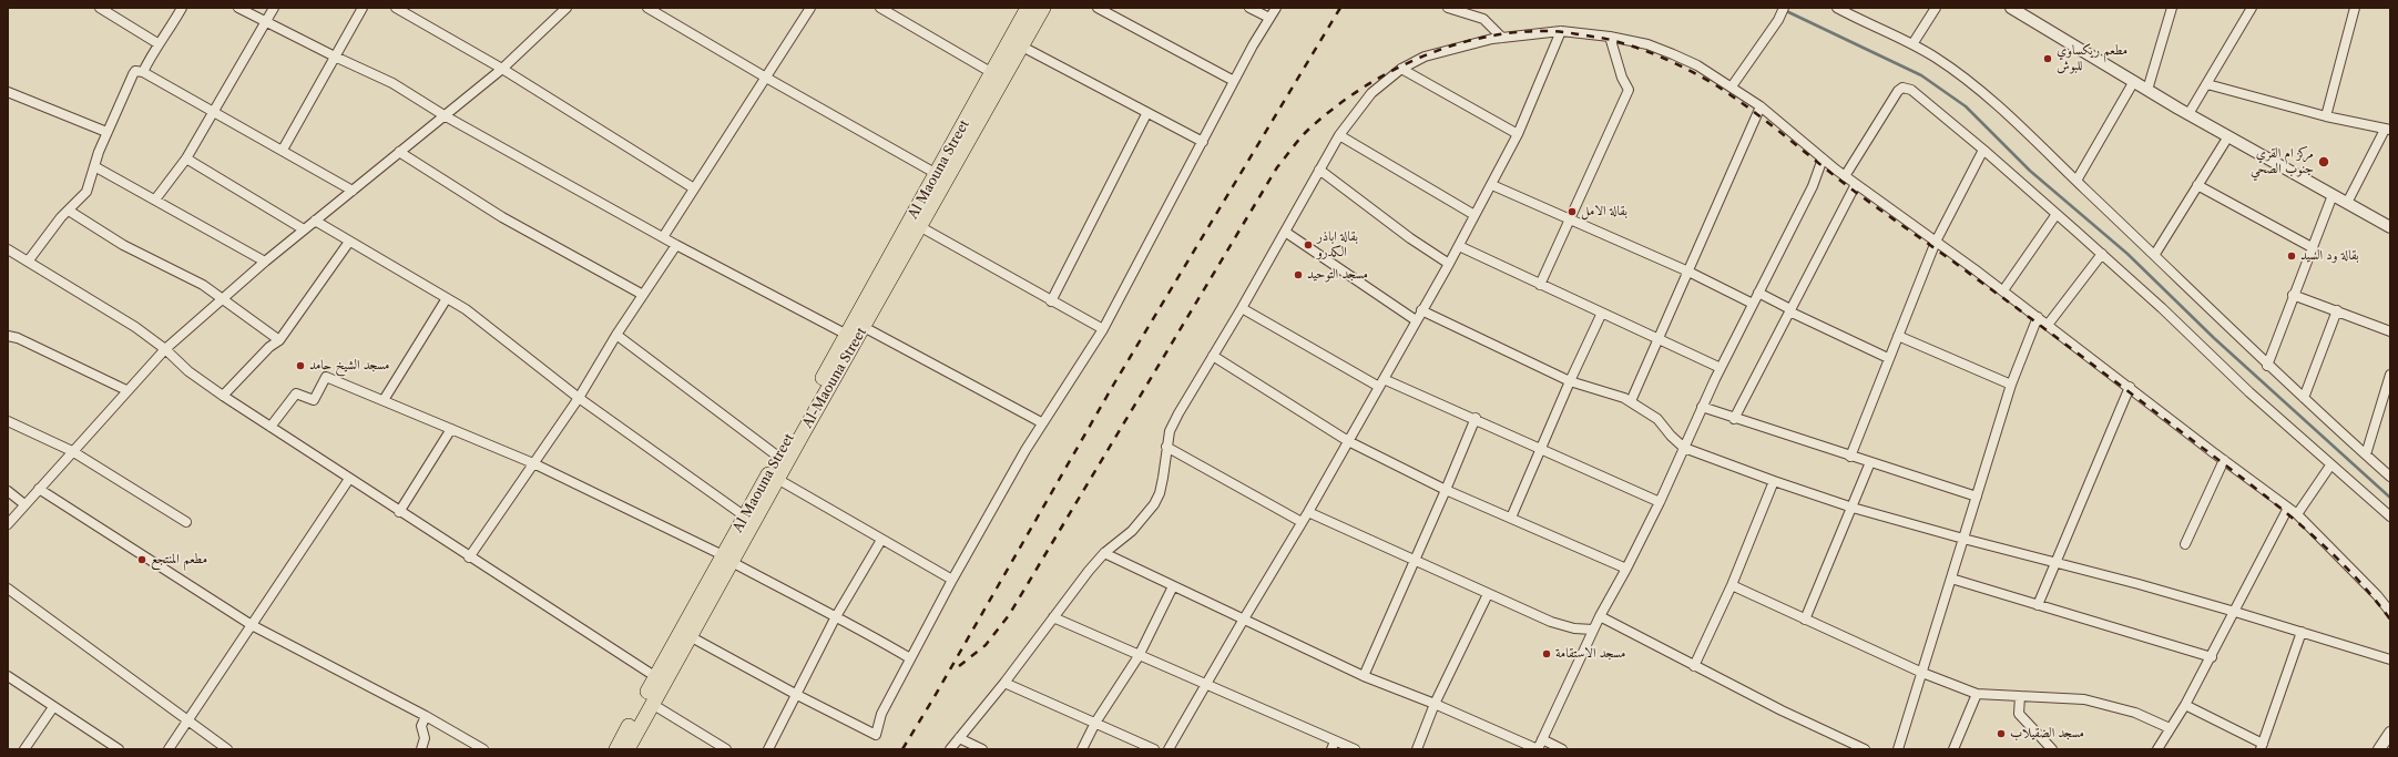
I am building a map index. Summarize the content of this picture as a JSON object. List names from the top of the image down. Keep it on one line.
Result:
{"streets":{"highway":["Al Maouna Street","Al-Maouna Street"]},"crossings":[["Al Maouna Street","Al-Maouna Street"]],"places":["مطعم ريكساوي للبوش","مركز ام القري جنوب الصحي","بقالة الامل","بقالة اباذر الكدرو","بقالة ود السيد","مسجد التوحيد","مسجد الشيخ حامد","مطعم المنتجع","مسجد الاستقامة","مسجد الضقيلاب"]}
